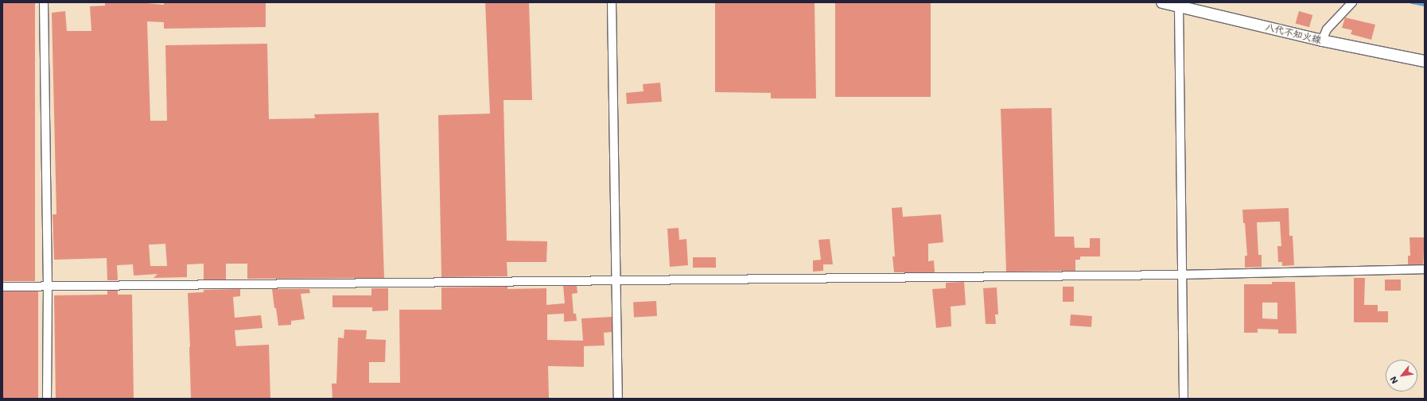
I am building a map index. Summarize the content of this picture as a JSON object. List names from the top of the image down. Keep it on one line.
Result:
{"streets":{"main road":["八代不知火線"]},"north":"bottom left"}
